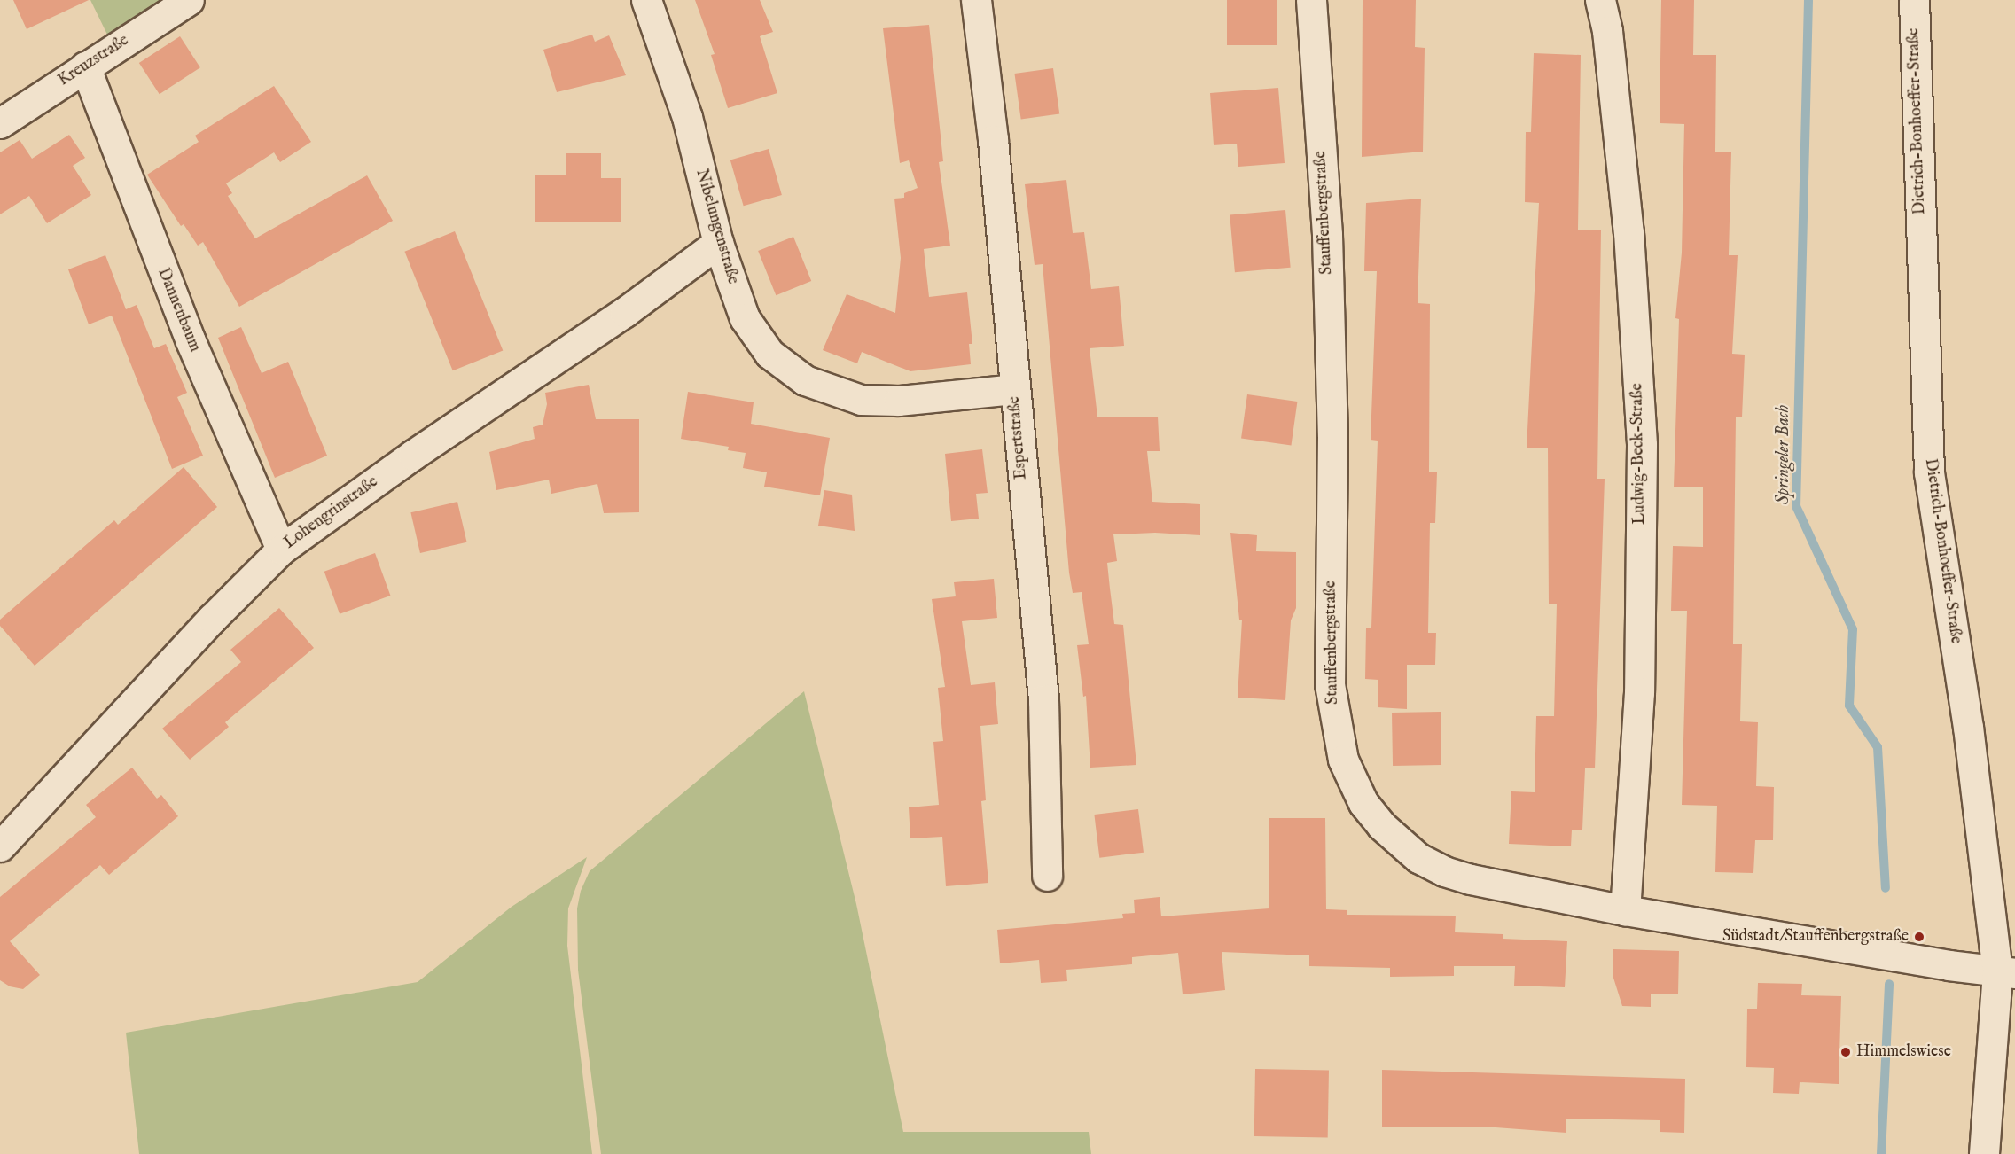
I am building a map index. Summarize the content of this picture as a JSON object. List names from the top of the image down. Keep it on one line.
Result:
{"streets":{"street":["Kreuzstraße","Dietrich-Bonhoeffer-Straße","Stauffenbergstraße","Nibelungenstraße","Dannenbaum","Espertstraße","Ludwig-Beck-Straße","Lohengrinstraße"]},"crossings":[["Kreuzstraße","Dannenbaum"],["Dietrich-Bonhoeffer-Straße","Stauffenbergstraße"],["Stauffenbergstraße","Ludwig-Beck-Straße"],["Nibelungenstraße","Espertstraße"],["Nibelungenstraße","Lohengrinstraße"],["Dannenbaum","Lohengrinstraße"]],"water":["Springeler Bach"],"places":["Südstadt/Stauffenbergstraße","Himmelswiese"]}
